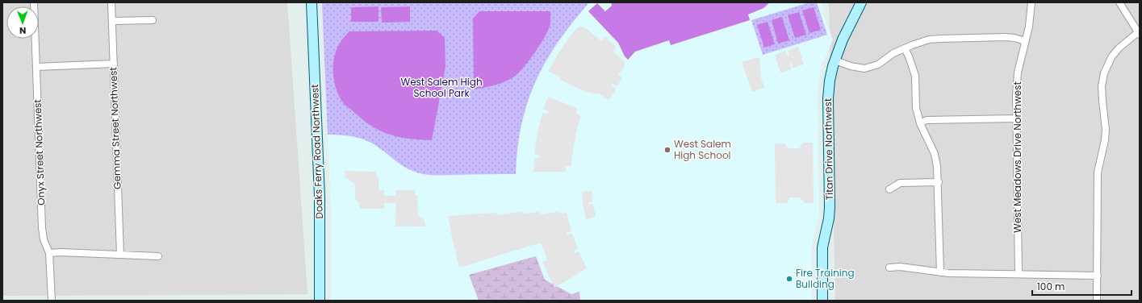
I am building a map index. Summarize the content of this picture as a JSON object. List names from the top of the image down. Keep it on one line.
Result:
{"streets":{"street":["Gemma Street Northwest","Titan Drive Northwest","Doaks Ferry Road Northwest","Onyx Street Northwest","West Meadows Drive Northwest"]},"parks":["West Salem High School Park"],"places":["West Salem High School","Fire Training Building"],"scale_bar":"100 m","north":"bottom"}
